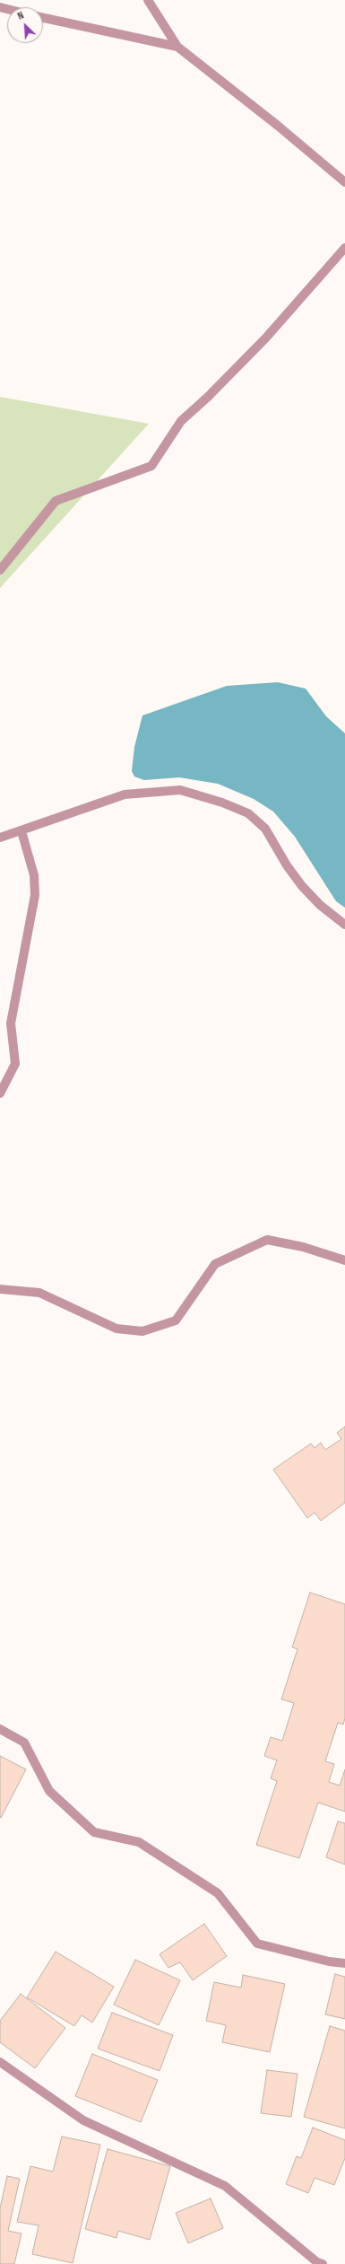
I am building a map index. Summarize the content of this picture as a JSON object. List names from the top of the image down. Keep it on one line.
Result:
{"north":"top left"}
